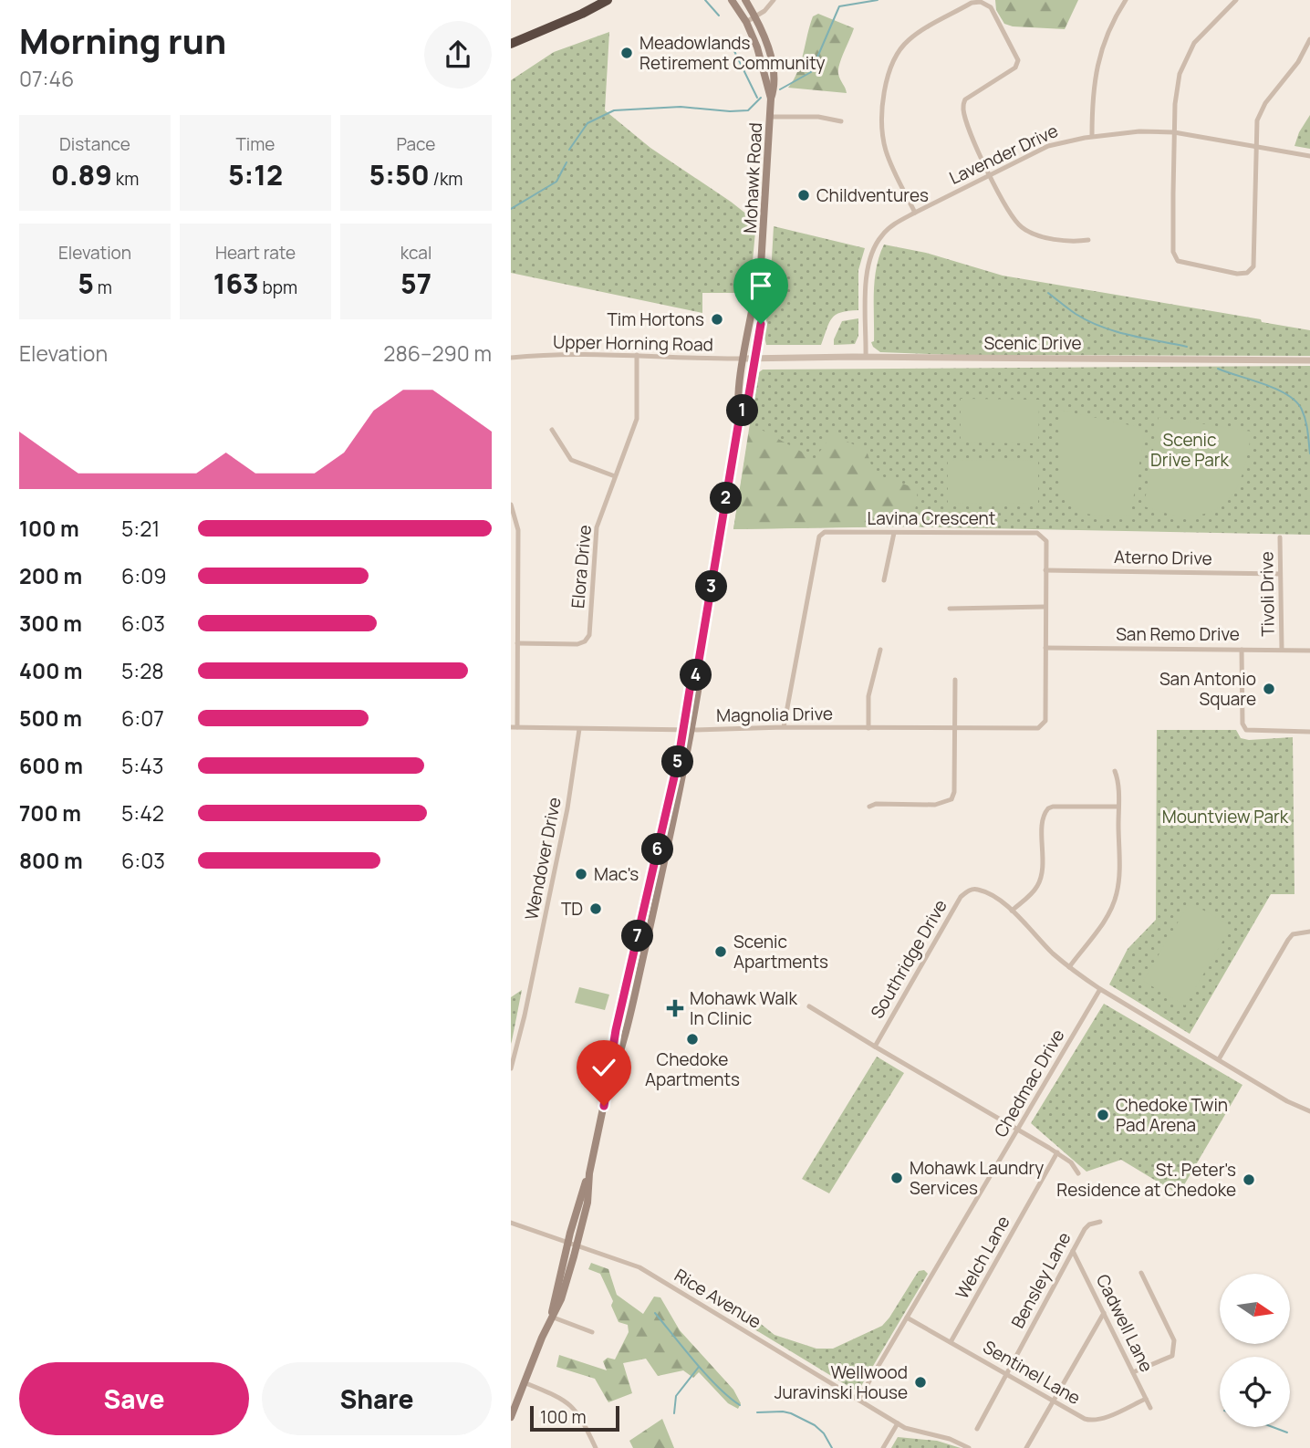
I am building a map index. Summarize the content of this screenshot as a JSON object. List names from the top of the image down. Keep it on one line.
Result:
{"streets":{"main road":["Mohawk Road"],"street":["Lavender Drive","Upper Horning Road","Scenic Drive","Lavina Crescent","Aterno Drive","Elora Drive","Tivoli Drive","San Remo Drive","Magnolia Drive","Wendover Drive","Southridge Drive","Chedmac Drive","Welch Lane","Bensley Lane","Rice Avenue","Cadwell Lane","Sentinel Lane"]},"crossings":[["Lavender Drive","Scenic Drive"],["Mohawk Road","Upper Horning Road"],["Mohawk Road","Scenic Drive"],["Upper Horning Road","Scenic Drive"],["Upper Horning Road","Elora Drive"],["Lavina Crescent","Aterno Drive"],["Lavina Crescent","San Remo Drive"],["Lavina Crescent","Magnolia Drive"],["Aterno Drive","Tivoli Drive"],["Tivoli Drive","San Remo Drive"],["Magnolia Drive","Wendover Drive"],["Southridge Drive","Chedmac Drive"],["Southridge Drive","Welch Lane"],["Chedmac Drive","Rice Avenue"],["Chedmac Drive","Sentinel Lane"],["Welch Lane","Sentinel Lane"],["Bensley Lane","Cadwell Lane"],["Bensley Lane","Sentinel Lane"],["Cadwell Lane","Sentinel Lane"]],"parks":["Scenic Drive Park","Mountview Park"],"places":{"other":["Meadowlands Retirement Community","Childventures","Tim Hortons","San Antonio Square","Mac's","TD","Scenic Apartments","Chedoke Apartments","Chedoke Twin Pad Arena","Mohawk Laundry Services","St. Peter's Residence at Chedoke","Wellwood Juravinski House"],"health":["Mohawk Walk In Clinic"]},"scale_bar":"100 m","north":"right","page":{"heading":["Morning run","07:46"],"stats":[["Distance","0.89 km"],["Time","5:12"],["Pace","5:50 /km"],["Elevation","5 m"],["Heart rate","163 bpm"],["kcal","57"]],"chart":["Elevation","286–290 m"],"pins":["1","2","3","4","5","6","7"],"list":[{"name":"100 m","note":"5:21"},{"name":"200 m","note":"6:09"},{"name":"300 m","note":"6:03"},{"name":"400 m","note":"5:28"},{"name":"500 m","note":"6:07"},{"name":"600 m","note":"5:43"},{"name":"700 m","note":"5:42"},{"name":"800 m","note":"6:03"}],"buttons":["Save","Share"],"scale":"100 m"}}
